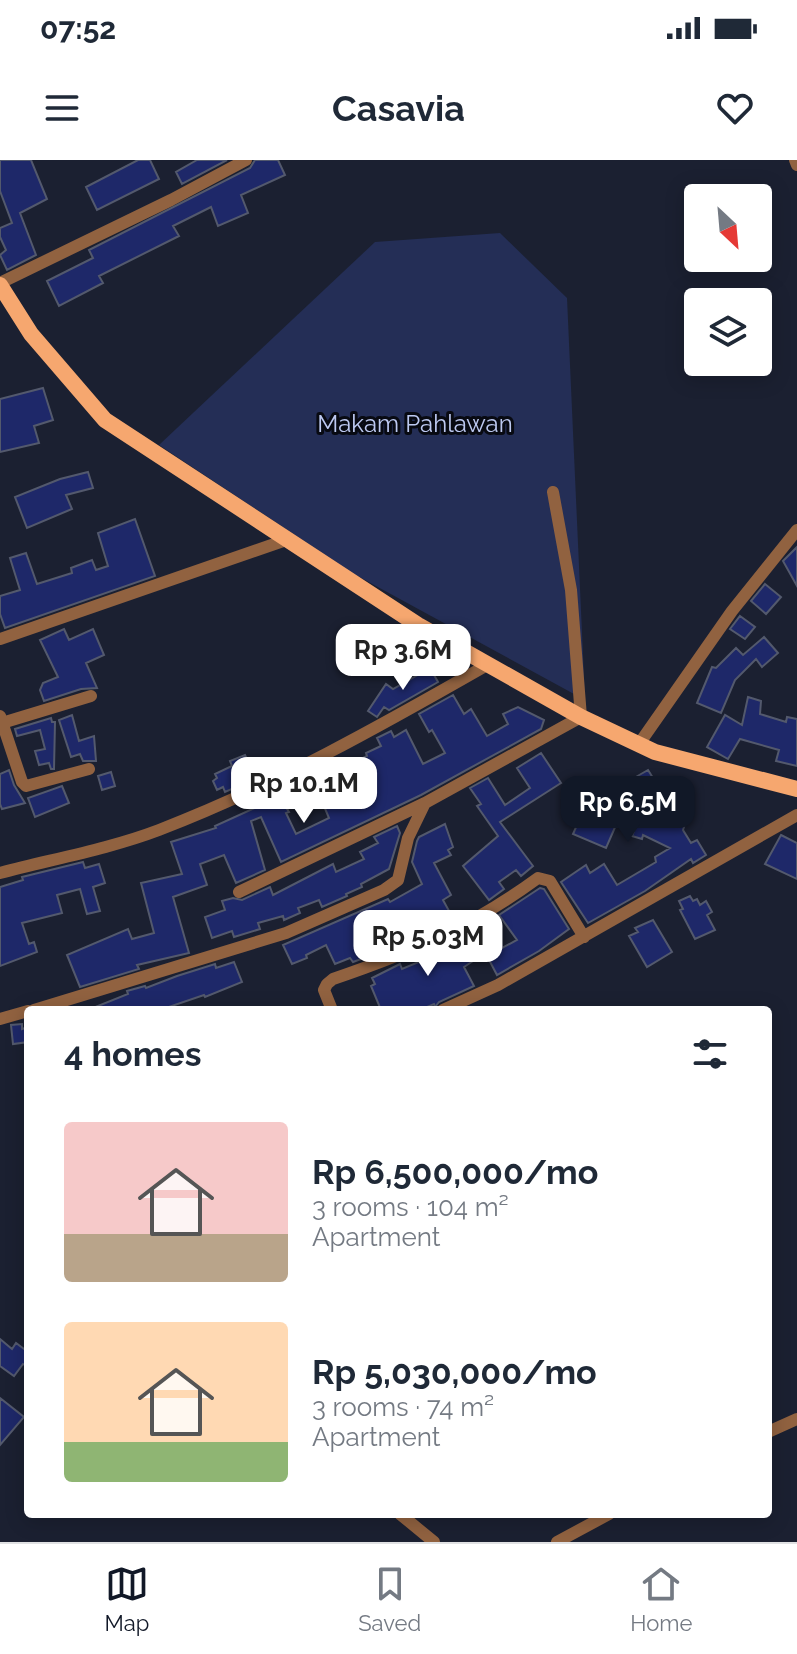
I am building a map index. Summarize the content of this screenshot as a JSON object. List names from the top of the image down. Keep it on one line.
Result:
{"parks":["Makam Pahlawan"],"north":"bottom right","page":{"status":"07:52","header":"Casavia","price":["Rp 3.6M","Rp 10.1M","Rp 6.5M","Rp 5.03M"],"heading":"4 homes","list":[{"name":"Rp 6,500,000/mo","note":"3 rooms · 104 m² · Apartment"},{"name":"Rp 5,030,000/mo","note":"3 rooms · 74 m² · Apartment"}],"tabs":["Map","Saved","Home"]}}
